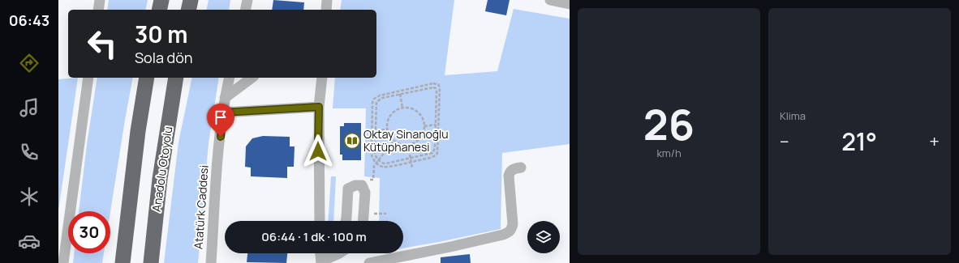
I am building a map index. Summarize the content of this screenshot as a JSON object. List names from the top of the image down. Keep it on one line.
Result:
{"streets":{"highway":["Anadolu Otoyolu"],"street":["Atatürk Caddesi"]},"places":{"library":["Oktay Sinanoğlu Kütüphanesi"]},"page":{"tabs":"06:43","tile":[["26","km/h"],"Klima"],"turn":["30 m","Sola dön"],"heat":["−","21°","+"],"limit":"30","trip":"06:44 · 1 dk · 100 m"}}
